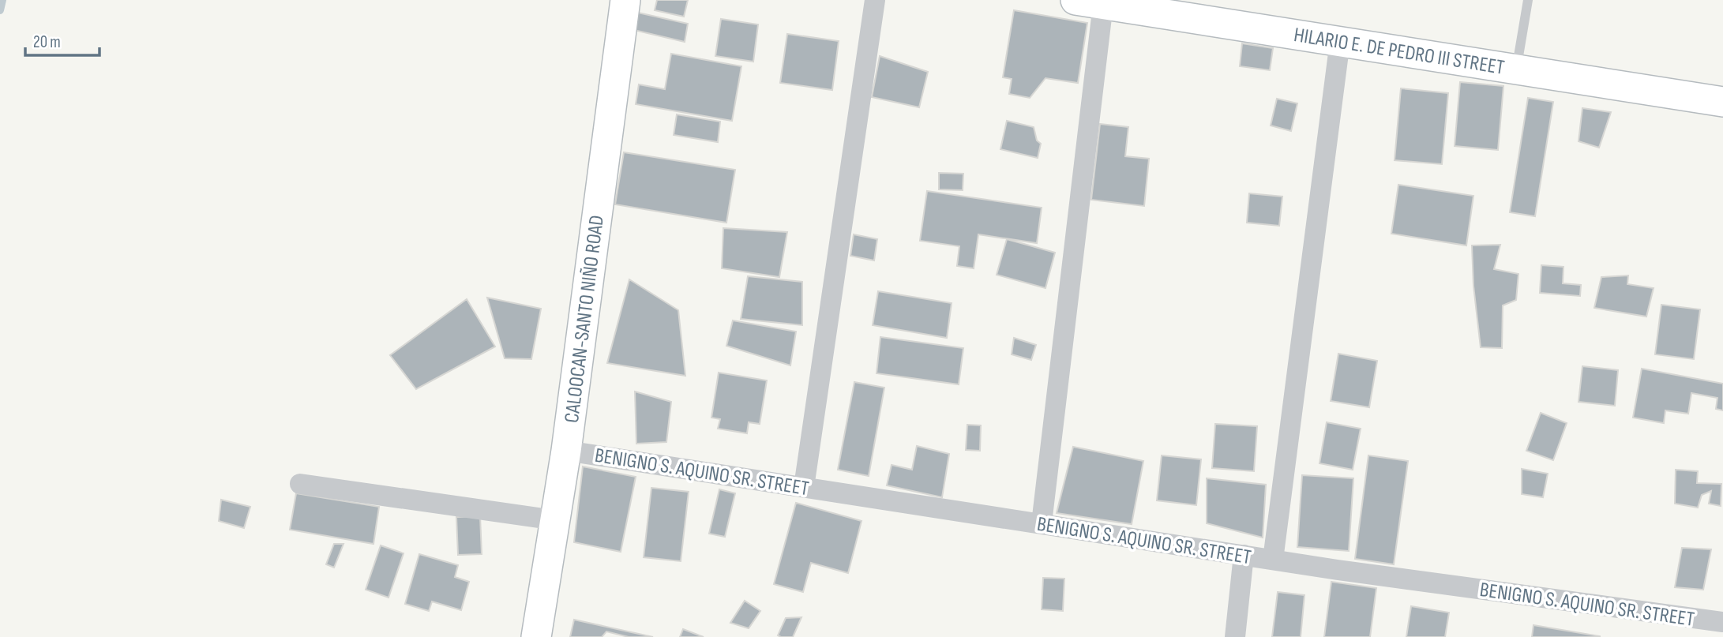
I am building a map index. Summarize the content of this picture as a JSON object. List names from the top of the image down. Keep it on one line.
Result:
{"streets":{"street":["HILARIO E. DE PEDRO III STREET","CALOOCAN-SANTO NIÑO ROAD","BENIGNO S. AQUINO SR. STREET"]},"crossings":[["CALOOCAN-SANTO NIÑO ROAD","BENIGNO S. AQUINO SR. STREET"]],"scale_bar":"20 m"}
